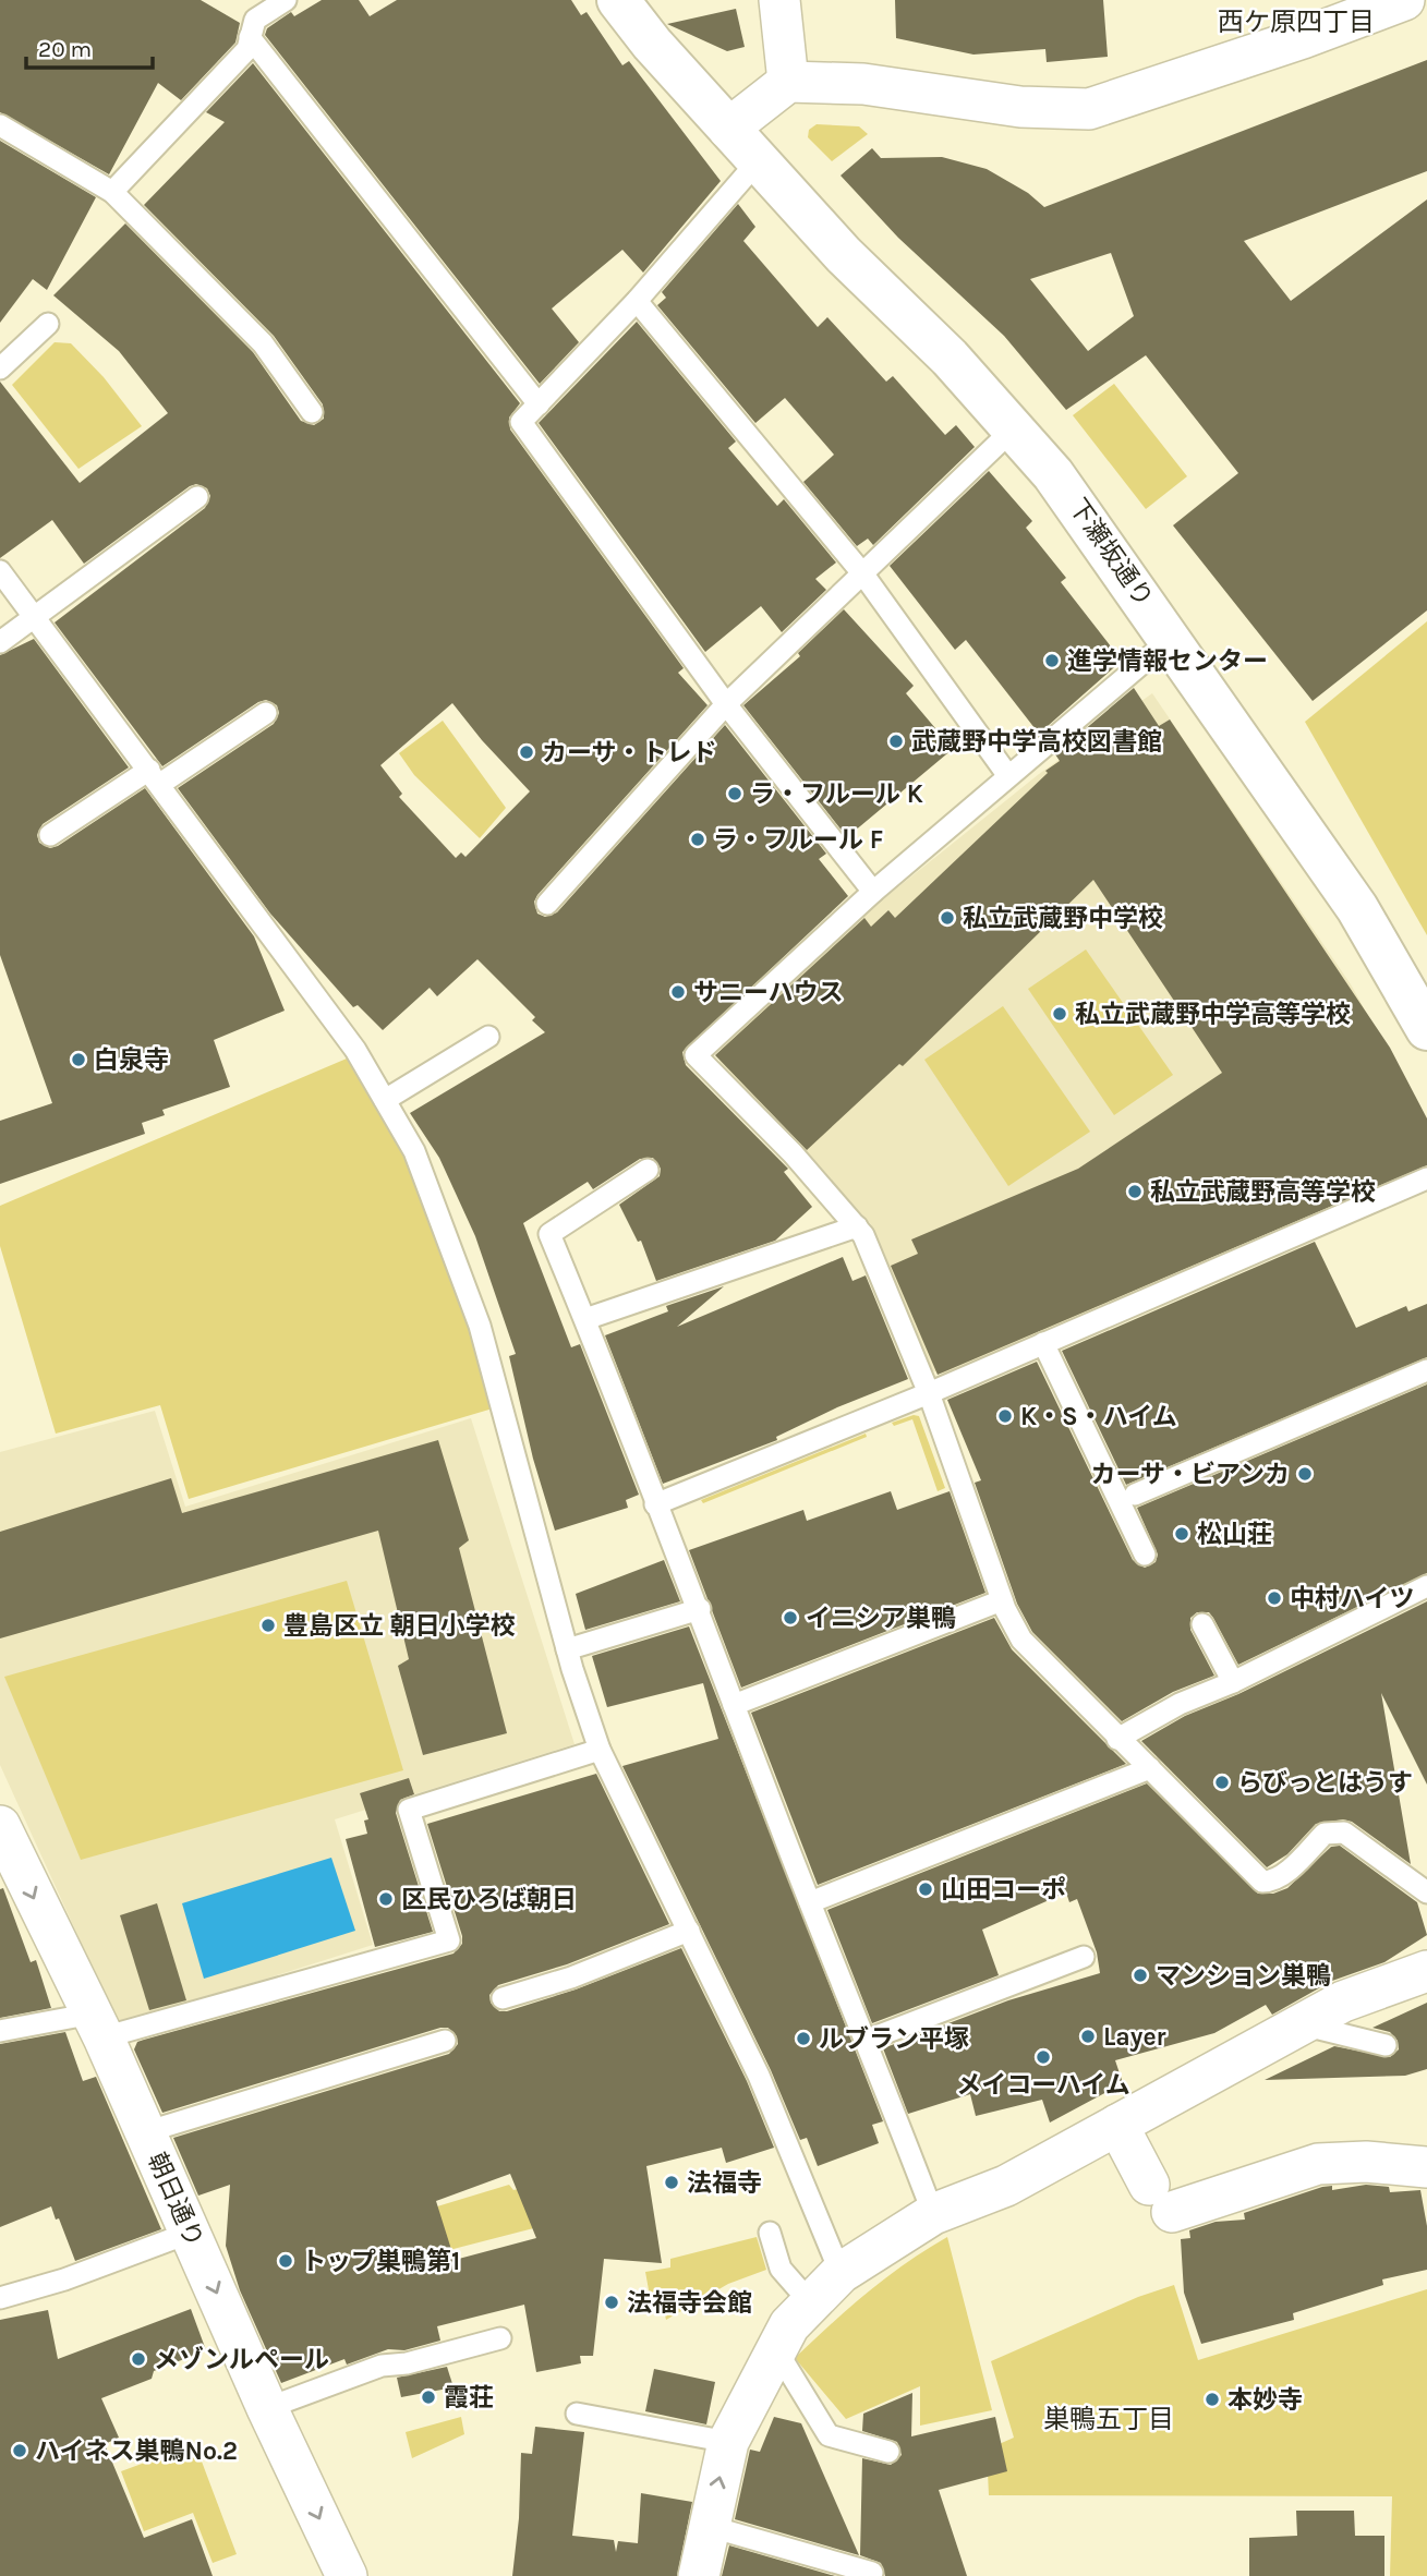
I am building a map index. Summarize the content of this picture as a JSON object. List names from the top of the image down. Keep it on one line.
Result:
{"streets":{"street":["下瀬坂通り","朝日通り"]},"one_way":["朝日通り"],"districts":["西ケ原四丁目","巣鴨五丁目"],"places":["進学情報センター","武蔵野中学高校図書館","カーサ・トレド","ラ・フルール K","ラ・フルール F","私立武蔵野中学校","サニーハウス","私立武蔵野中学高等学校","白泉寺","私立武蔵野高等学校","K・S・ハイム","カーサ・ビアンカ","松山荘","中村ハイツ","イニシア巣鴨","豊島区立 朝日小学校","らびっとはうす","山田コーポ","区民ひろば朝日","マンション巣鴨","Layer","ルブラン平塚","メイコーハイム","法福寺","トップ巣鴨第1","法福寺会館","メゾンルペール","霞荘","本妙寺","ハイネス巣鴨No.2"],"scale_bar":"20 m"}
